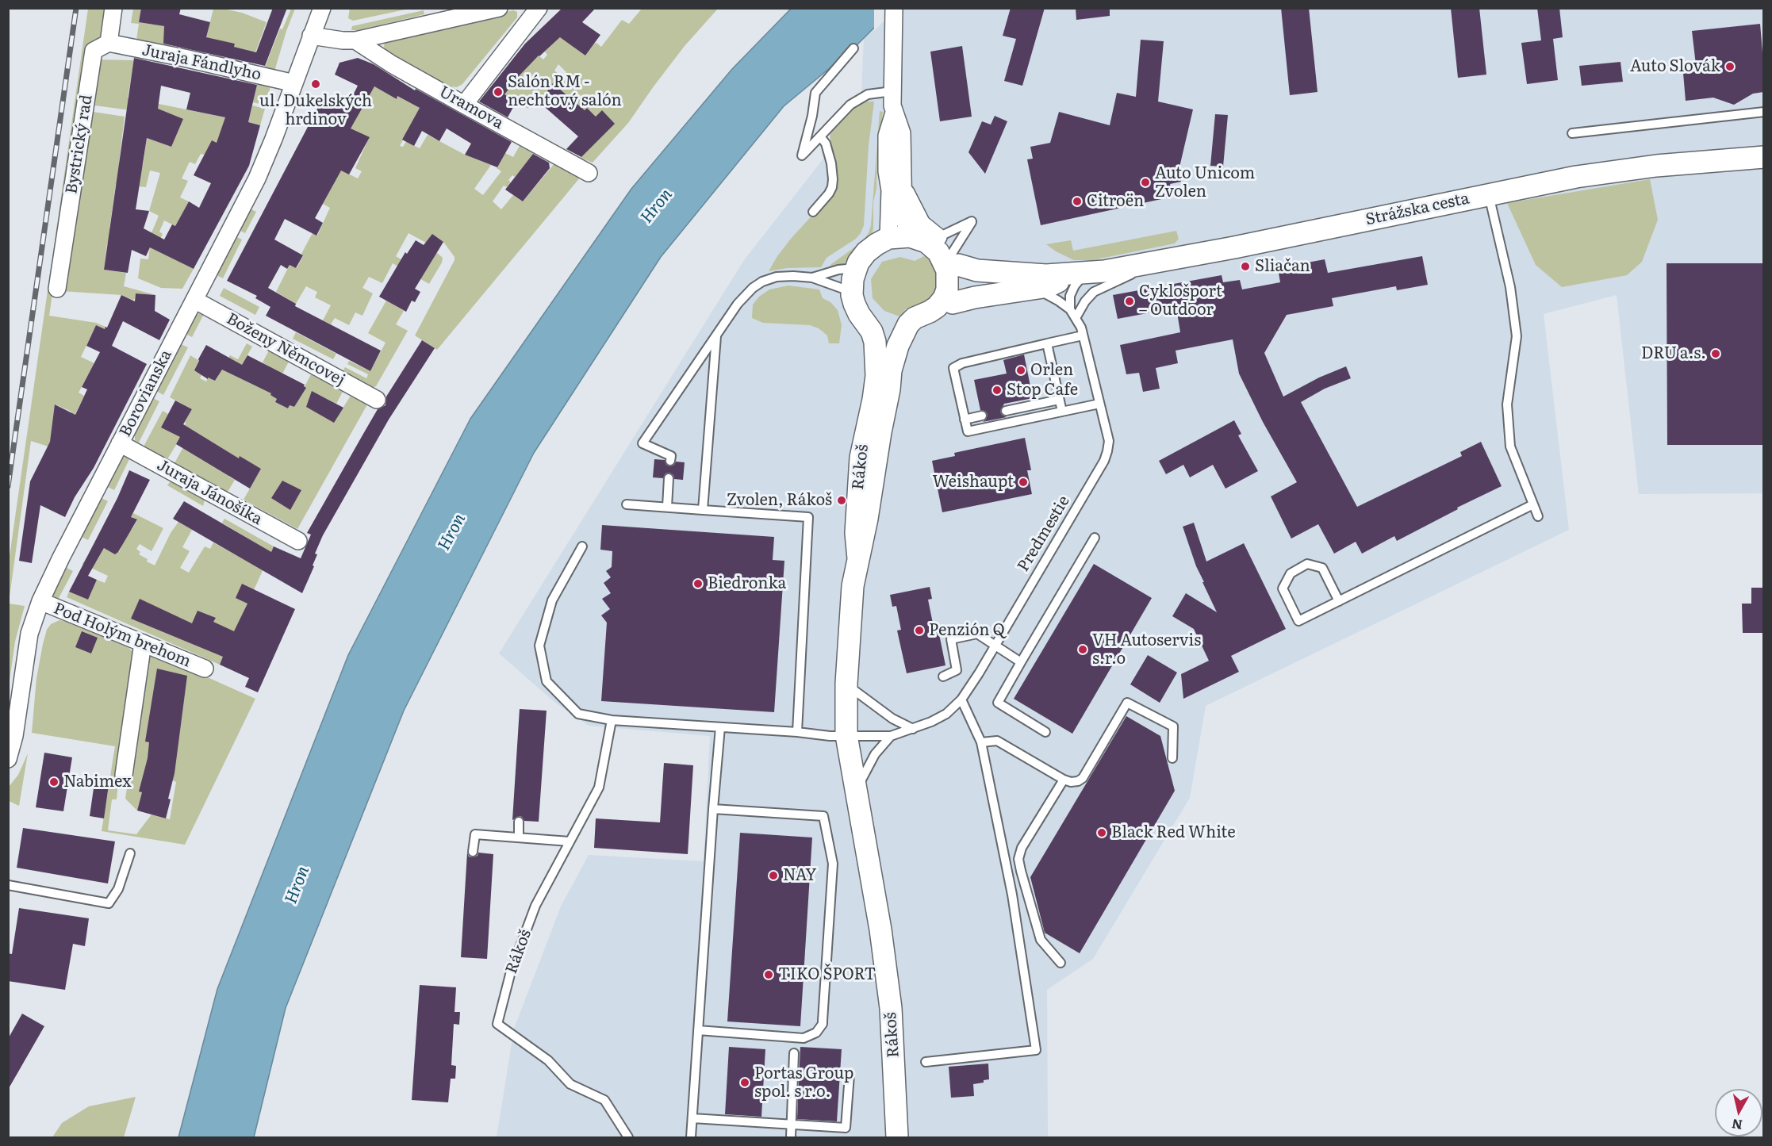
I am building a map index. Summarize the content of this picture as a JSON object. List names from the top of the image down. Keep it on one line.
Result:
{"streets":{"street":["Juraja Fándlyho","Uramova","Bystrický rad","Strážska cesta","Boženy Němcovej","Borovianska","Rákoš","Juraja Jánošíka","Pod Holým brehom"],"lane":["Predmestie"]},"crossings":[["Juraja Fándlyho","Bystrický rad"],["Juraja Fándlyho","Borovianska"],["Strážska cesta","Predmestie"],["Boženy Němcovej","Borovianska"],["Borovianska","Juraja Jánošíka"],["Borovianska","Pod Holým brehom"],["Rákoš","Predmestie"]],"water":["Hron"],"places":["Auto Slovák","ul. Dukelských hrdinov","Salón RM - nechtový salón","Auto Unicom Zvolen","Citroën","Sliačan","Cyklošport – Outdoor","DRU a.s.","Orlen","Stop Cafe","Weishaupt","Zvolen, Rákoš","Biedronka","Penzión Q","VH Autoservis s.r.o","Nabimex","Black Red White","NAY","TIKO ŠPORT","Portas Group spol. s r.o."],"north":"bottom"}
